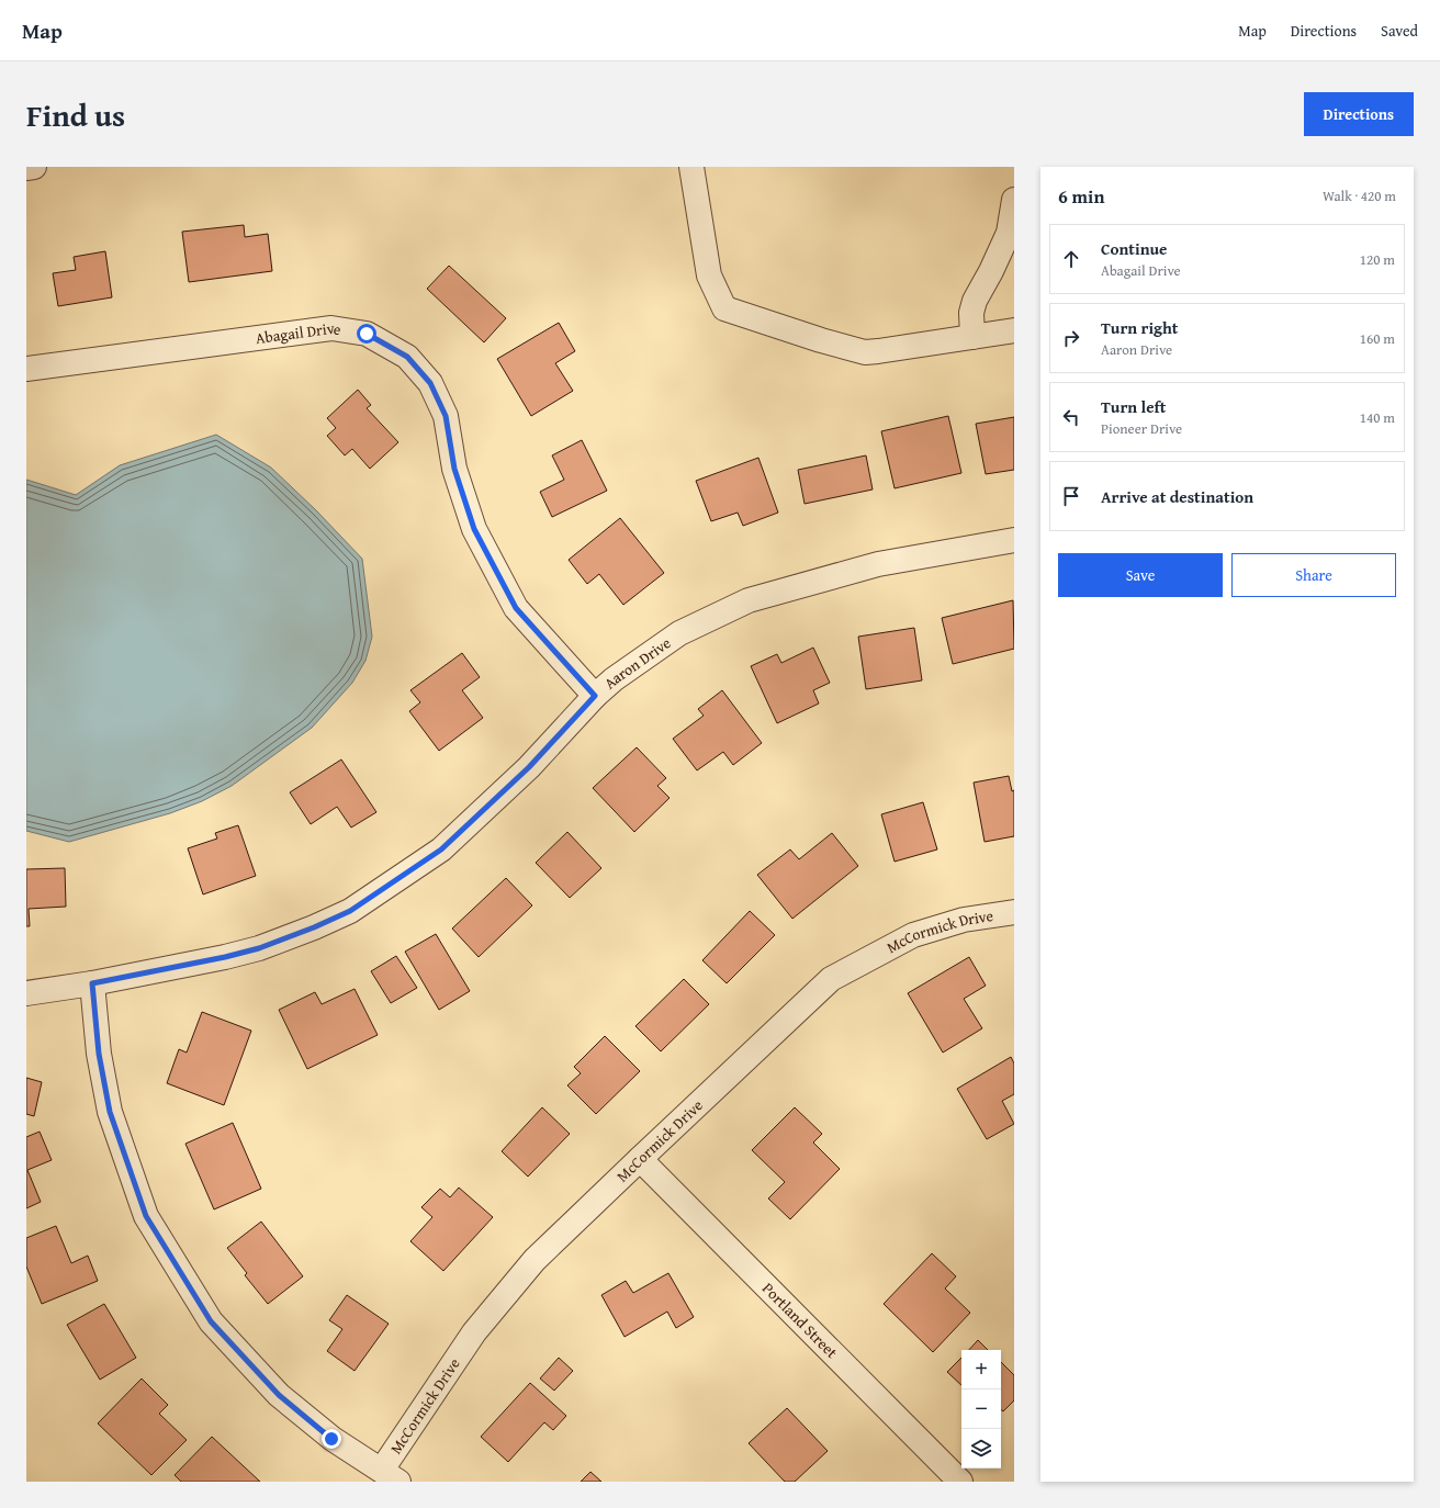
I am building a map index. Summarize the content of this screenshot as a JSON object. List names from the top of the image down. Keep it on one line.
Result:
{"streets":{"street":["Abagail Drive","Aaron Drive","McCormick Drive","Portland Street"]},"crossings":[["Abagail Drive","Aaron Drive"],["McCormick Drive","Portland Street"]],"page":{"header":"Map","nav":["Map","Directions","Saved"],"title":"Find us","buttons":["Directions",["Save","Share"]],"heading":["6 min","Walk · 420 m"],"list":[["Continue","Abagail Drive","120 m"],["Turn right","Aaron Drive","160 m"],["Turn left","Pioneer Drive","140 m"],"Arrive at destination"],"map_buttons":["+","−"]}}
